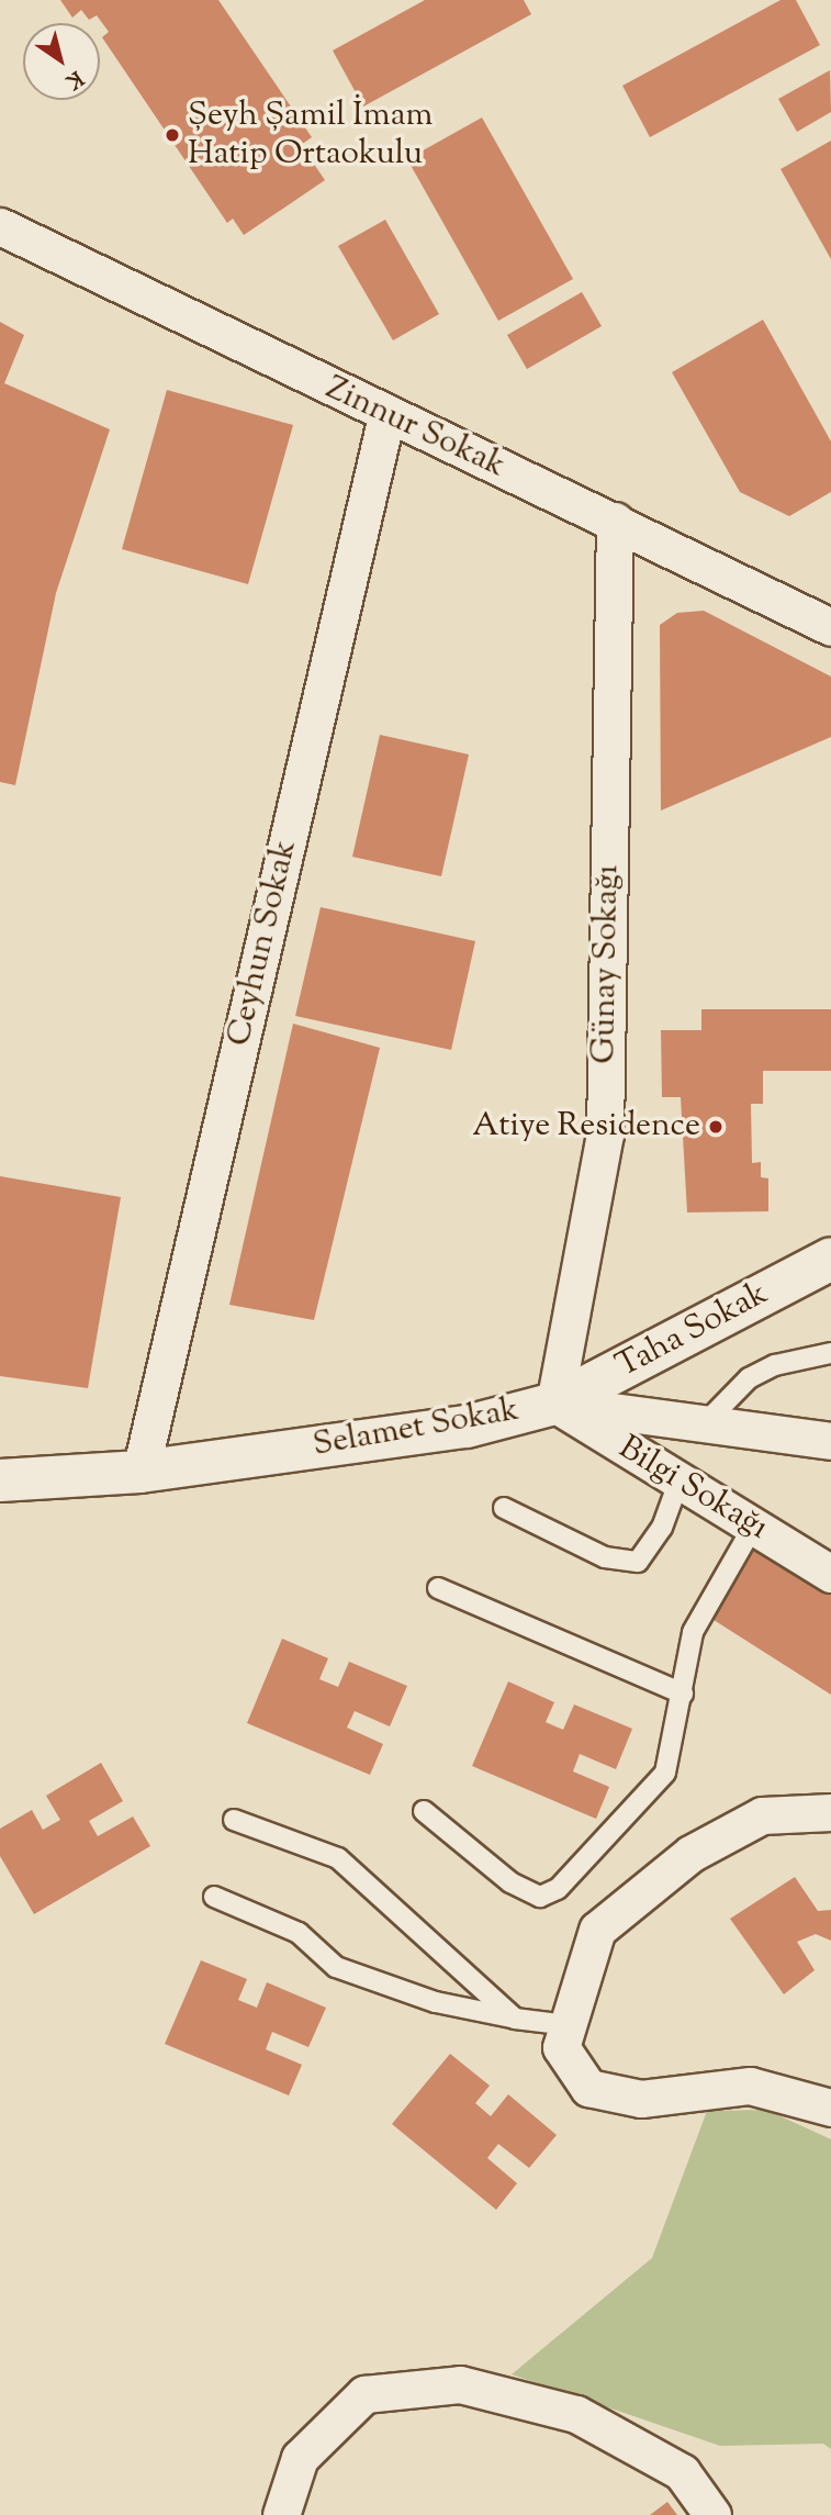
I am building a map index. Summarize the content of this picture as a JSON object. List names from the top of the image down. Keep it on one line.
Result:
{"streets":{"street":["Zinnur Sokak","Ceyhun Sokak","Günay Sokağı","Taha Sokak","Selamet Sokak","Bilgi Sokağı"]},"crossings":[["Zinnur Sokak","Ceyhun Sokak"],["Zinnur Sokak","Günay Sokağı"],["Ceyhun Sokak","Selamet Sokak"],["Günay Sokağı","Taha Sokak"],["Günay Sokağı","Selamet Sokak"],["Günay Sokağı","Bilgi Sokağı"],["Taha Sokak","Selamet Sokak"],["Taha Sokak","Bilgi Sokağı"],["Selamet Sokak","Bilgi Sokağı"]],"places":["Şeyh Şamil İmam Hatip Ortaokulu","Atiye Residence"],"north":"bottom right"}
